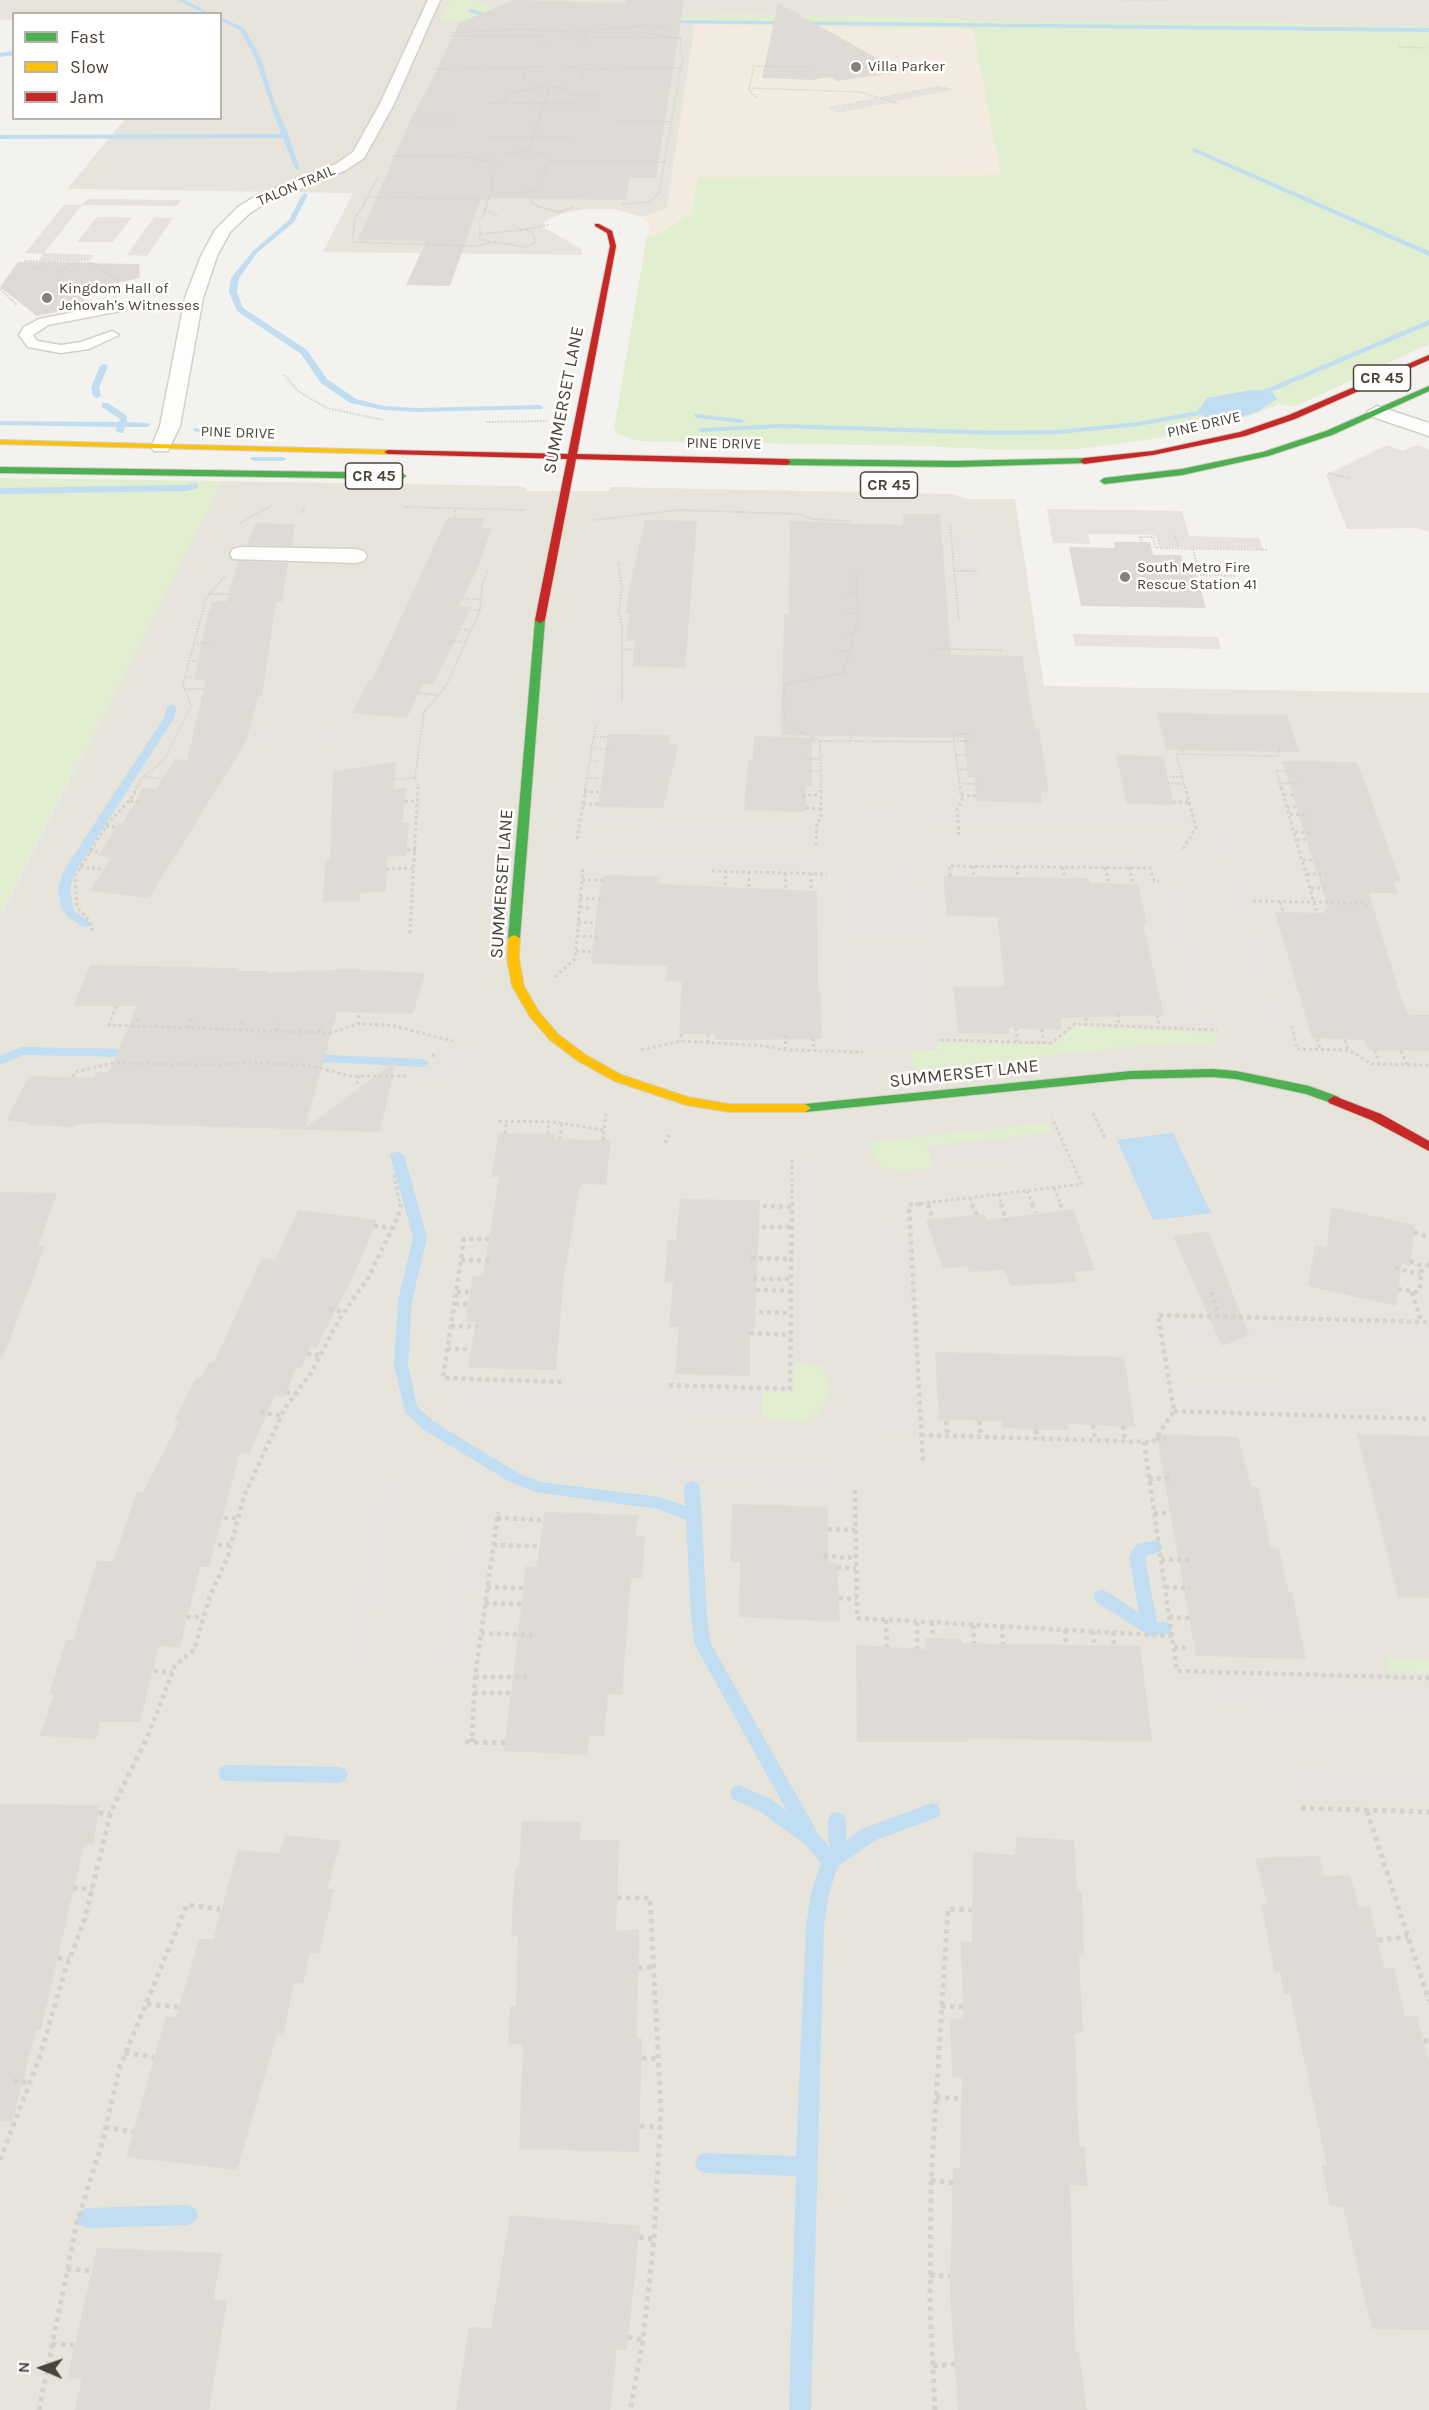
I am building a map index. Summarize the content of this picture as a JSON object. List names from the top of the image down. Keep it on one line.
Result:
{"streets":{"main road":["CR 45","SUMMERSET LANE","PINE DRIVE"],"street":["TALON TRAIL"]},"crossings":[["TALON TRAIL","PINE DRIVE"],["SUMMERSET LANE","PINE DRIVE"]],"places":["Villa Parker","Kingdom Hall of Jehovah's Witnesses","South Metro Fire Rescue Station 41"],"legend":["Fast","Slow","Jam"],"north":"left"}
